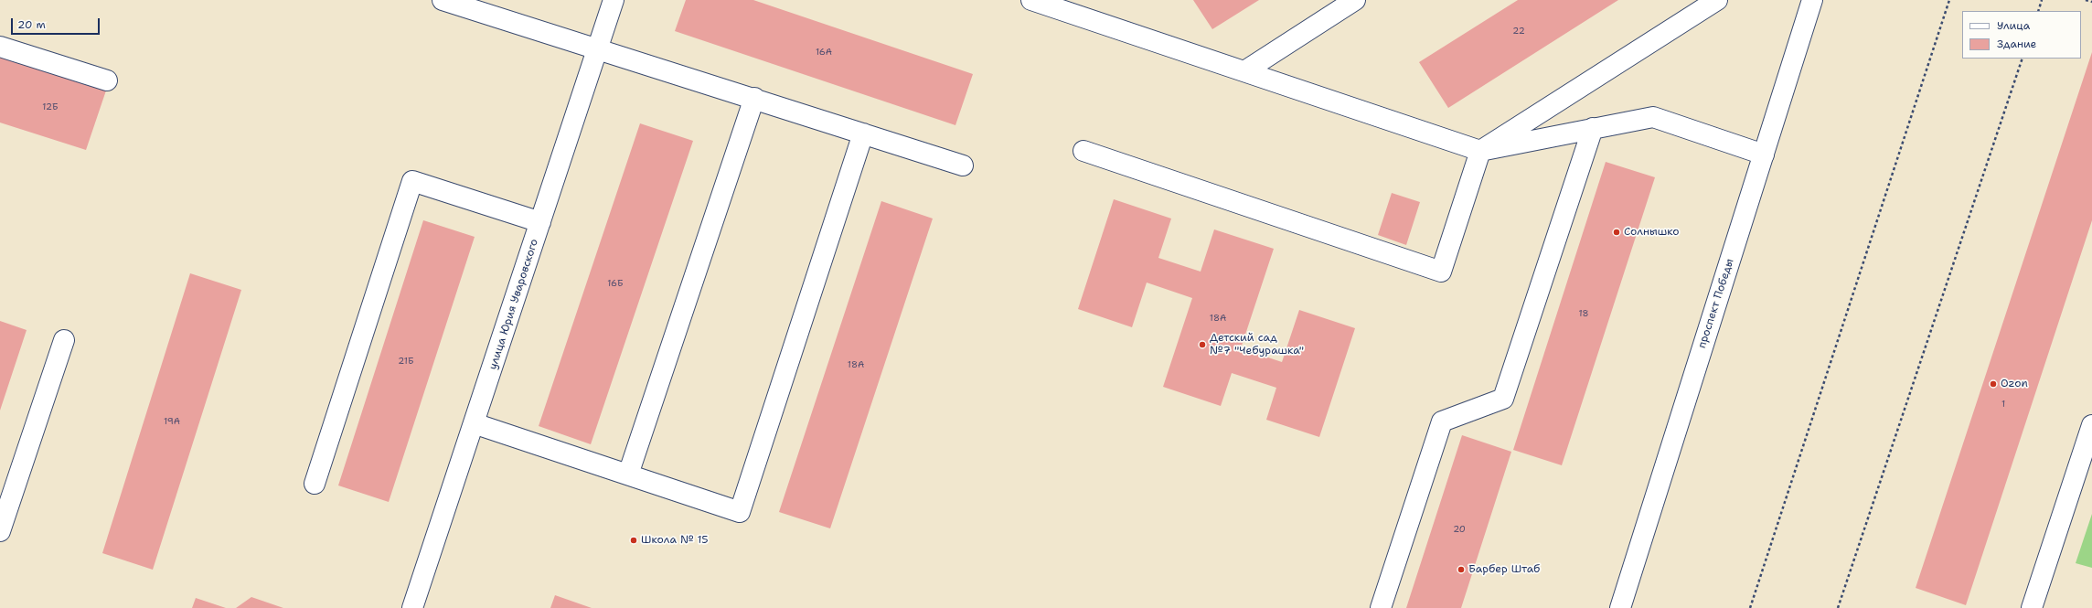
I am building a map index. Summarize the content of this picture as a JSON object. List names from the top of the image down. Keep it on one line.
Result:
{"streets":{"street":["проспект Победы","улица Юрия Уваровского"]},"places":["Солнышко","Детский сад №7 \"Чебурашка\"","Ozon","Школа № 15","Барбер Штаб"],"house_numbers":["22","16А","12Б","16Б","18","18А","21Б","18А","1","19А","20"],"legend":["Улица","Здание"],"scale_bar":"20 m"}
